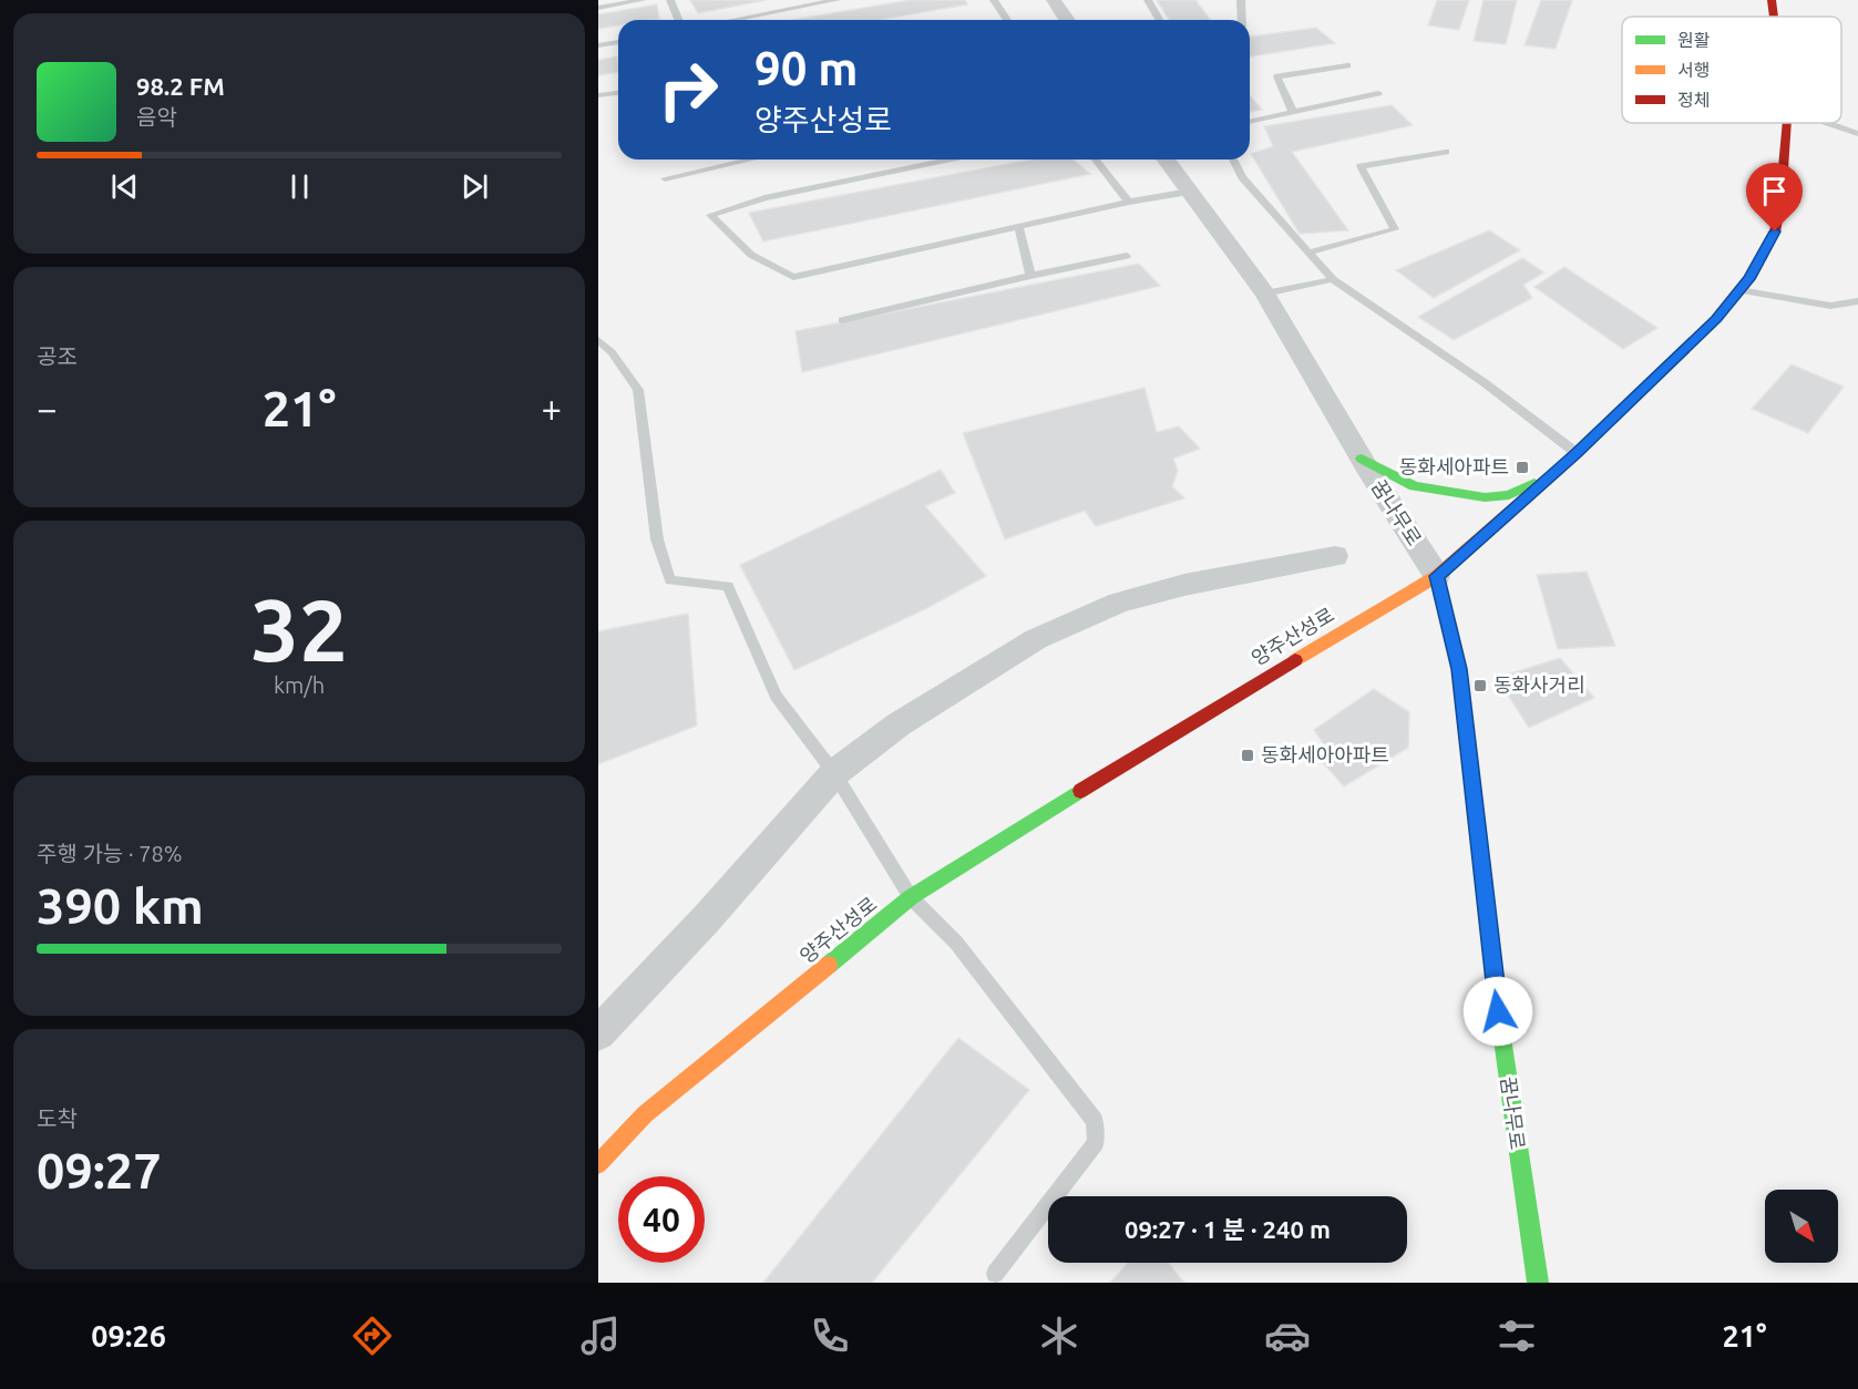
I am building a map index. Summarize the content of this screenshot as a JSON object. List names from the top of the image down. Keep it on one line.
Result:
{"streets":{"street":["꿈나무로","양주산성로"]},"crossings":[["꿈나무로","양주산성로"]],"places":{"transit":["동화세아파트","동화사거리","동화세아아파트"]},"legend":["원활","서행","정체"],"north":"bottom right","page":{"turn":["90 m","양주산성로"],"song":["98.2 FM","음악"],"tile":["공조",["32","km/h"],["주행 가능 · 78%","390 km"],["도착","09:27"]],"heat":["−","21°","+"],"limit":"40","trip":"09:27 · 1 분 · 240 m","tabs":["09:26","21°"]}}
